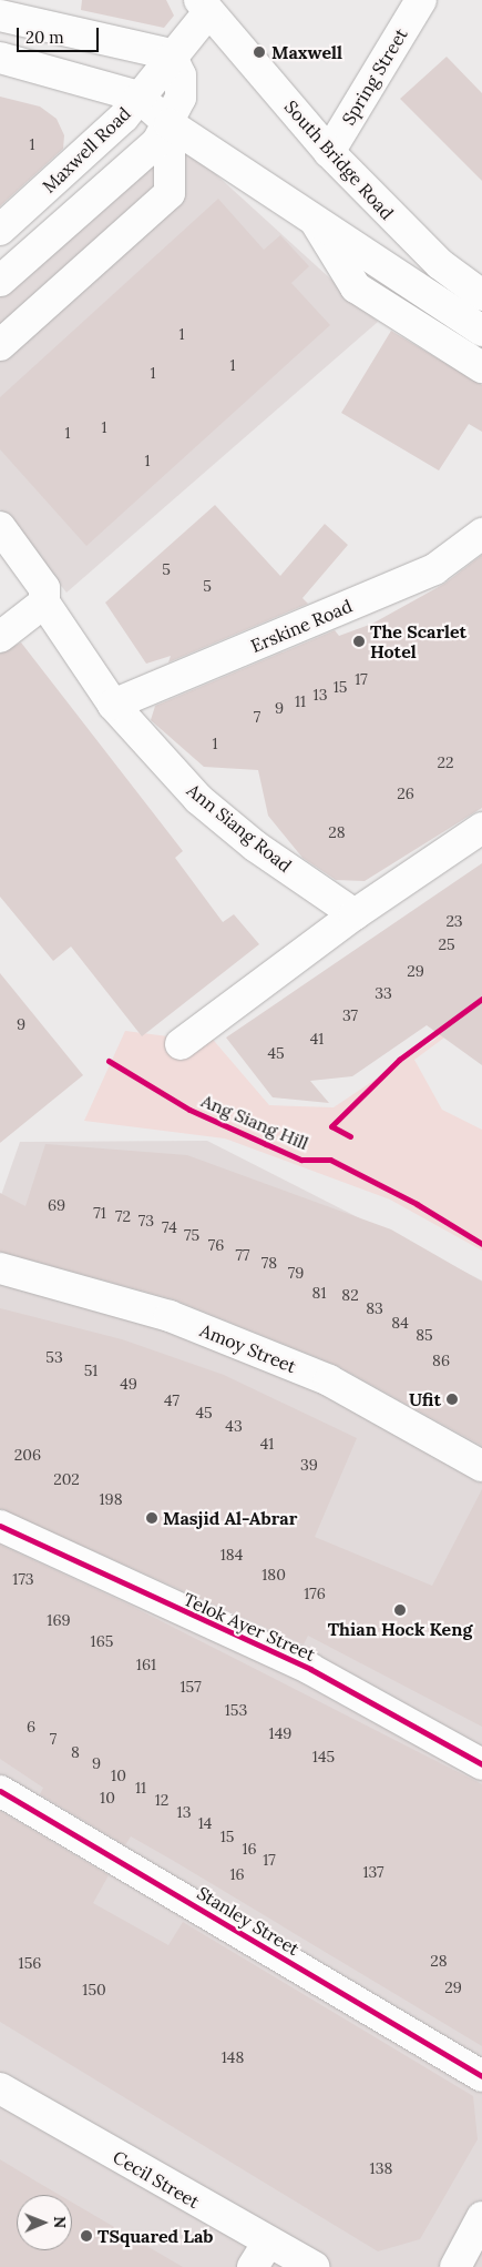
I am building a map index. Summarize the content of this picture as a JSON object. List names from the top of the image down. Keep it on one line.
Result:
{"streets":{"street":["Spring Street","Maxwell Road","South Bridge Road","Erskine Road","Ann Siang Road","Amoy Street","Telok Ayer Street","Stanley Street","Cecil Street"],"cycle path":["Ang Siang Hill"]},"crossings":[["Spring Street","South Bridge Road"],["Maxwell Road","South Bridge Road"],["Erskine Road","Ann Siang Road"]],"places":["Maxwell","The Scarlet Hotel","Ufit","Masjid Al-Abrar","Thian Hock Keng","TSquared Lab"],"house_numbers":["1","1","1","1","1","1","1","5","5","17","15","13","11","9","7","1","22","26","28","23","25","29","33","37","9","41","45","69","71","72","73","74","75","76","77","78","79","81","82","83","84","85","53","86","51","49","47","45","43","41","206","39","202","198","184","180","173","176","169","165","161","157","153","6","149","7","8","145","9","10","11","10","12","13","14","15","16","17","137","16","28","156","29","150","148","138"],"scale_bar":"20 m","north":"right"}
